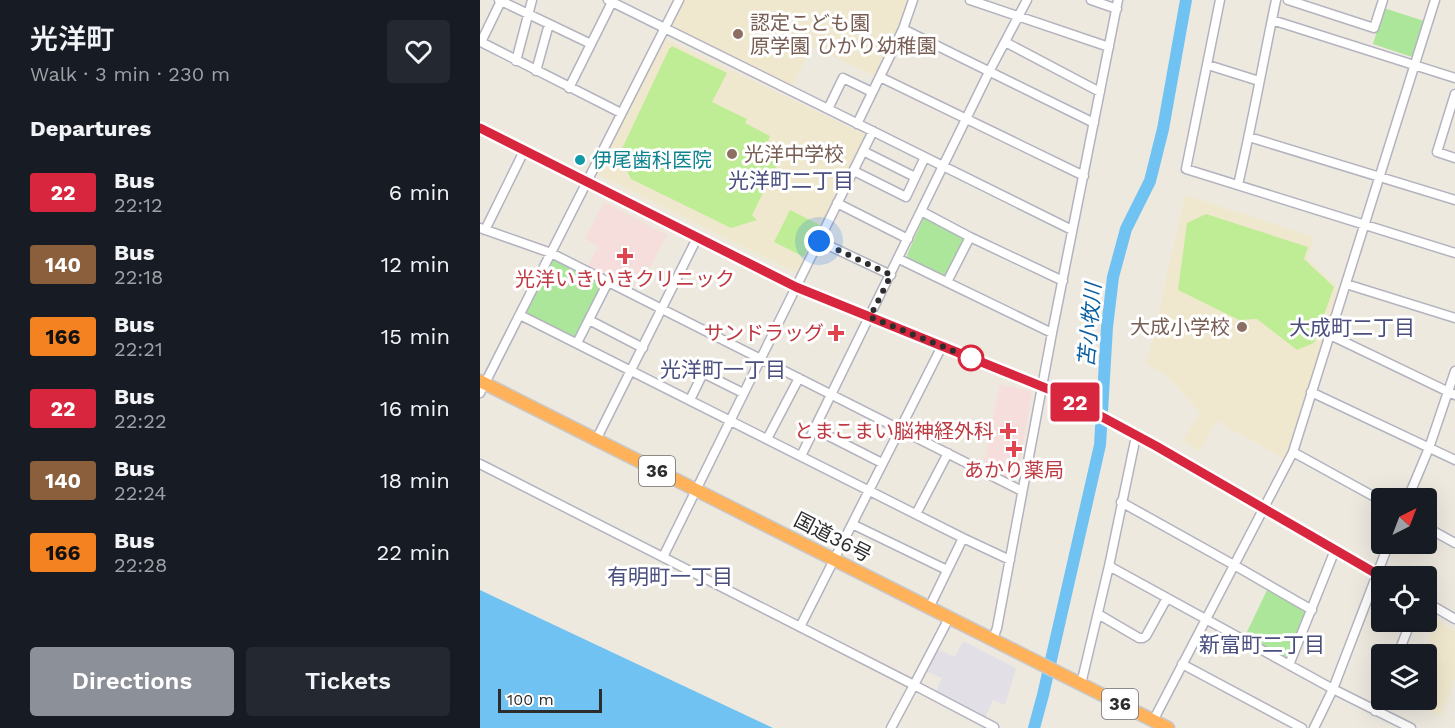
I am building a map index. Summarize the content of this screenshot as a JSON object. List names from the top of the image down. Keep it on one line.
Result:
{"streets":{"highway":["36","国道36号"]},"districts":["光洋町二丁目","大成町二丁目","光洋町一丁目","有明町一丁目","新富町二丁目"],"water":["苫小牧川"],"places":{"other":["認定こども園 原学園 ひかり幼稚園","光洋中学校","伊尾歯科医院","大成小学校"],"health":["光洋いきいきクリニック","サンドラッグ","とまこまい脳神経外科","あかり薬局"]},"lines":["bus line 22"],"scale_bar":"100 m","north":"top right","page":{"heading":[["光洋町","Walk · 3 min · 230 m"],"Departures"],"on_map":"22","list":[{"mark":"22","name":"Bus","note":"22:12","value":"6 min"},{"mark":"140","name":"Bus","note":"22:18","value":"12 min"},{"mark":"166","name":"Bus","note":"22:21","value":"15 min"},{"mark":"22","name":"Bus","note":"22:22","value":"16 min"},{"mark":"140","name":"Bus","note":"22:24","value":"18 min"},{"mark":"166","name":"Bus","note":"22:28","value":"22 min"}],"buttons":["Directions","Tickets"],"scale":"100 m"}}
